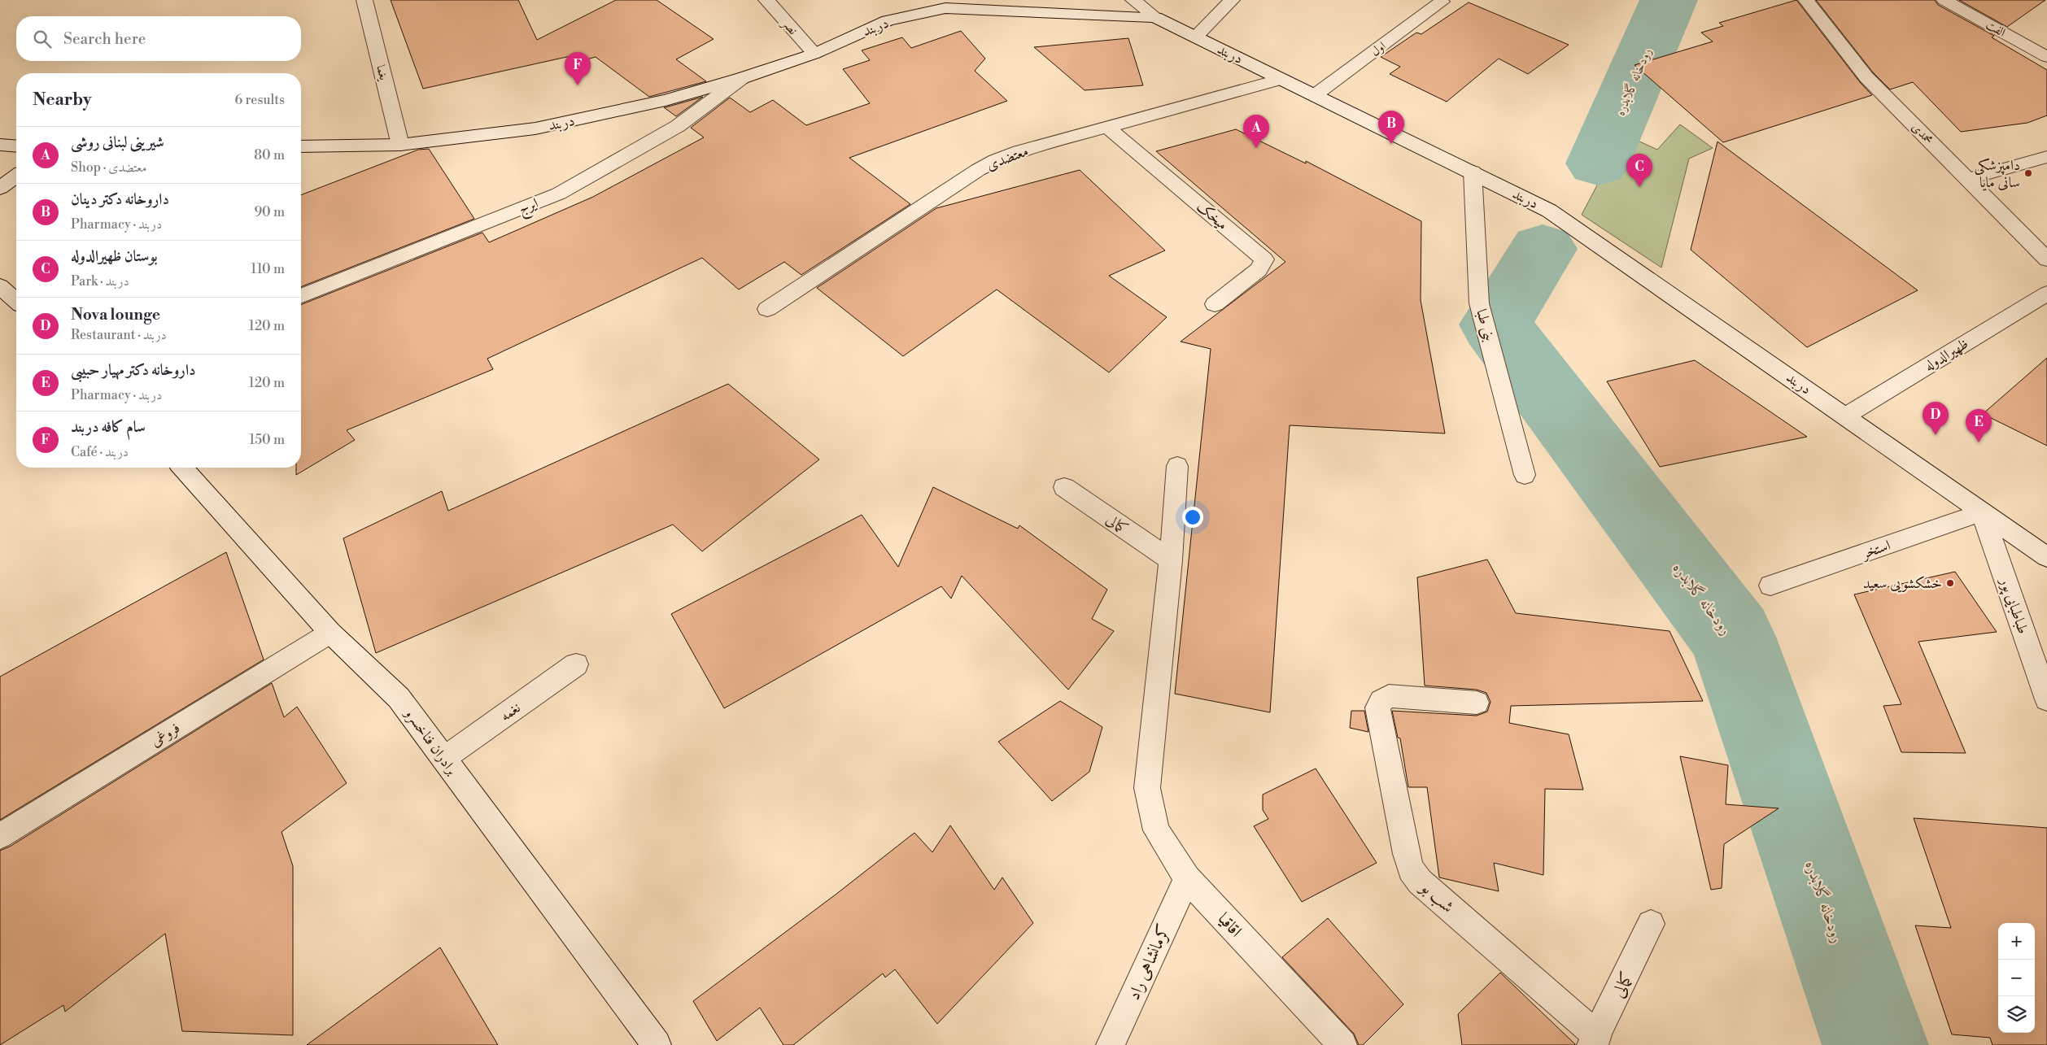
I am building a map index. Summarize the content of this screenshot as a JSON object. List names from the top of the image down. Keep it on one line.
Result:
{"streets":{"street":["نصر","دربند","الفت","اول","یغما","محمدی","معتضدی","ایرج","میخک","بنی طبا","ظهیرالدوله","کمالی","استخر","طباطبایی پور","نغمه","فروغی","برادران فناخسرو","شب بو","اقاقیا","کرمانشاهی راد"]},"crossings":[["نصر","دربند"],["دربند","اول"],["دربند","یغما"],["دربند","معتضدی"],["دربند","ایرج"],["دربند","بنی طبا"],["دربند","ظهیرالدوله"],["دربند","استخر"],["دربند","طباطبایی پور"],["معتضدی","میخک"],["کمالی","شب بو"],["کمالی","اقاقیا"],["استخر","طباطبایی پور"],["نغمه","برادران فناخسرو"],["فروغی","برادران فناخسرو"],["اقاقیا","کرمانشاهی راد"]],"water":["رودخانه گلابدره"],"places":["دامپزشکی سانی مایا","خشکشویی سعید"],"page":{"search":"Search here","pins":["F","B","A","C","D","E"],"heading":["Nearby","6 results"],"list":[{"mark":"A","name":"شیرینی لبنانی روشی","note":"Shop · معتضدی","value":"80 m"},{"mark":"B","name":"داروخانه دکتر دینان","note":"Pharmacy · دربند","value":"90 m"},{"mark":"C","name":"بوستان ظهیرالدوله","note":"Park · دربند","value":"110 m"},{"mark":"D","name":"Nova lounge","note":"Restaurant · دربند","value":"120 m"},{"mark":"E","name":"داروخانه دکتر مهیار حبیبی","note":"Pharmacy · دربند","value":"120 m"},{"mark":"F","name":"سام کافه دربند","note":"Café · دربند","value":"150 m"}],"map_buttons":["+","−"]}}
